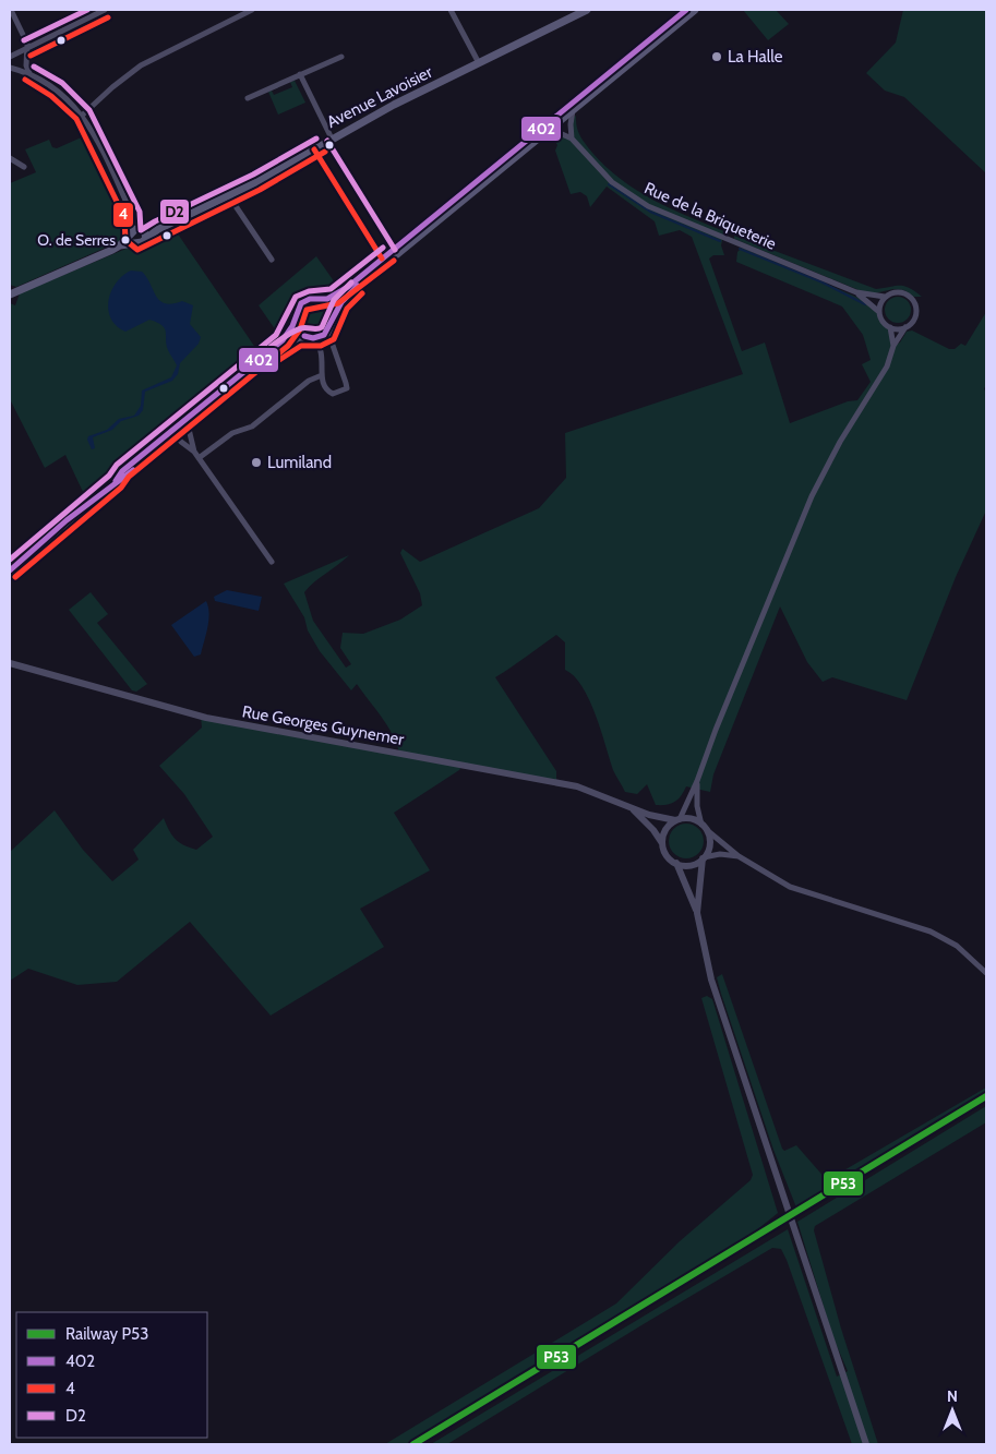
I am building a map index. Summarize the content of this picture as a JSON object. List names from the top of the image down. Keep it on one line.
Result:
{"streets":{"main road":["Avenue Lavoisier"],"street":["Rue de la Briqueterie","Rue Georges Guynemer"]},"places":["La Halle","O. de Serres","Lumiland"],"lines":["transit line 402","transit line D2","transit line 4","rail line P53"],"legend":["Railway P53","402","4","D2"],"north":"top"}
